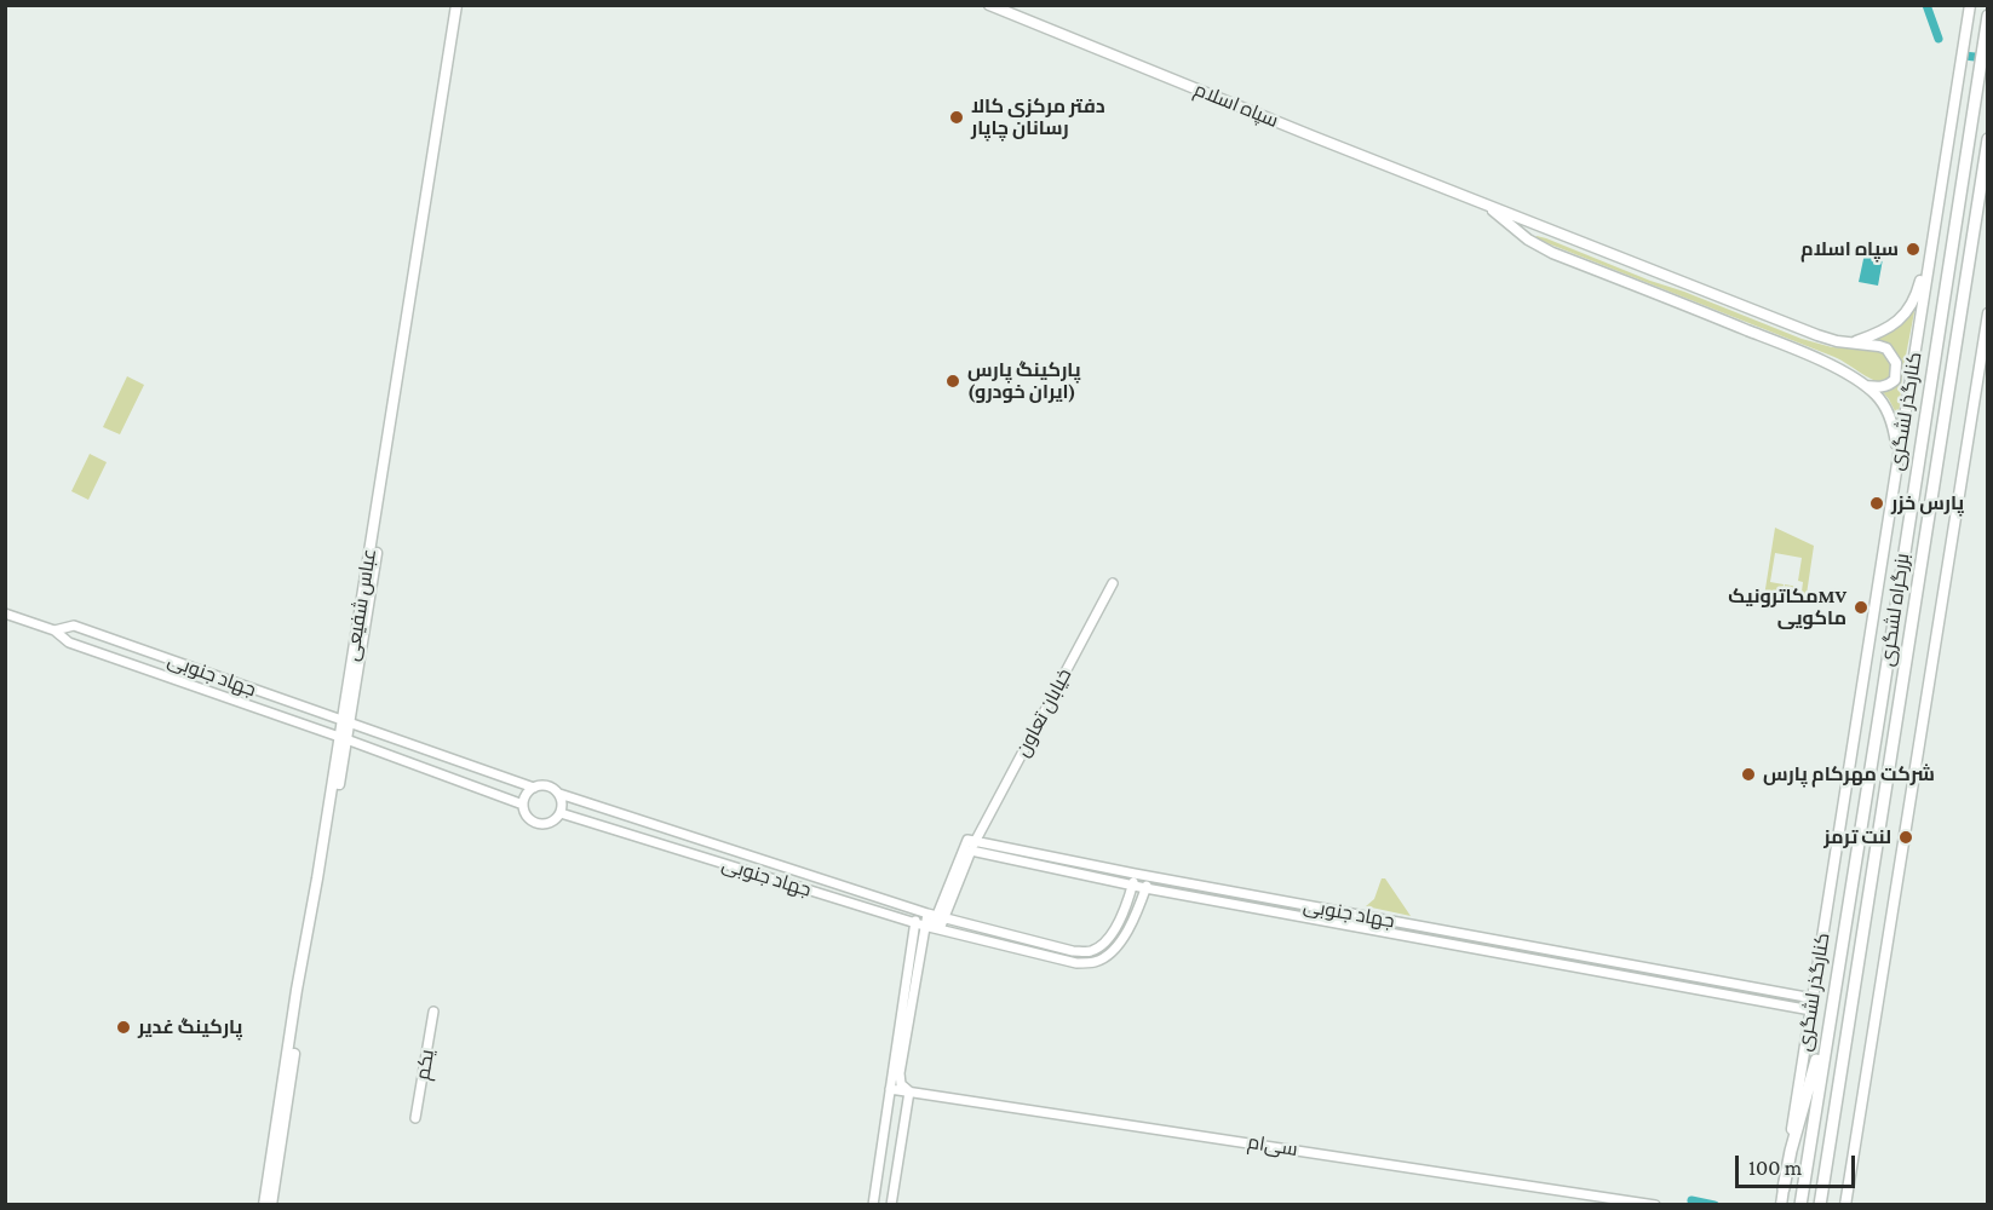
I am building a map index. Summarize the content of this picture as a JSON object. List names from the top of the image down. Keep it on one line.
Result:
{"streets":{"highway":["بزرگراه لشگری"],"main road":["سپاه اسلام","کنارگذر لشگری","عباس شفیعی"],"street":["جهاد جنوبی","خیابان تعاون","یکم","سی‌ام"]},"crossings":[["کنارگذر لشگری","جهاد جنوبی"],["عباس شفیعی","جهاد جنوبی"],["جهاد جنوبی","خیابان تعاون"]],"places":["دفتر مرکزی کالا رسانان چاپار","سپاه اسلام","پارکینگ پارس (ایران خودرو)","پارس خزر","مکاترونیکMV ماکویی","شرکت مهرکام پارس","لنت ترمز","پارکینگ غدیر"],"scale_bar":"100 m"}
